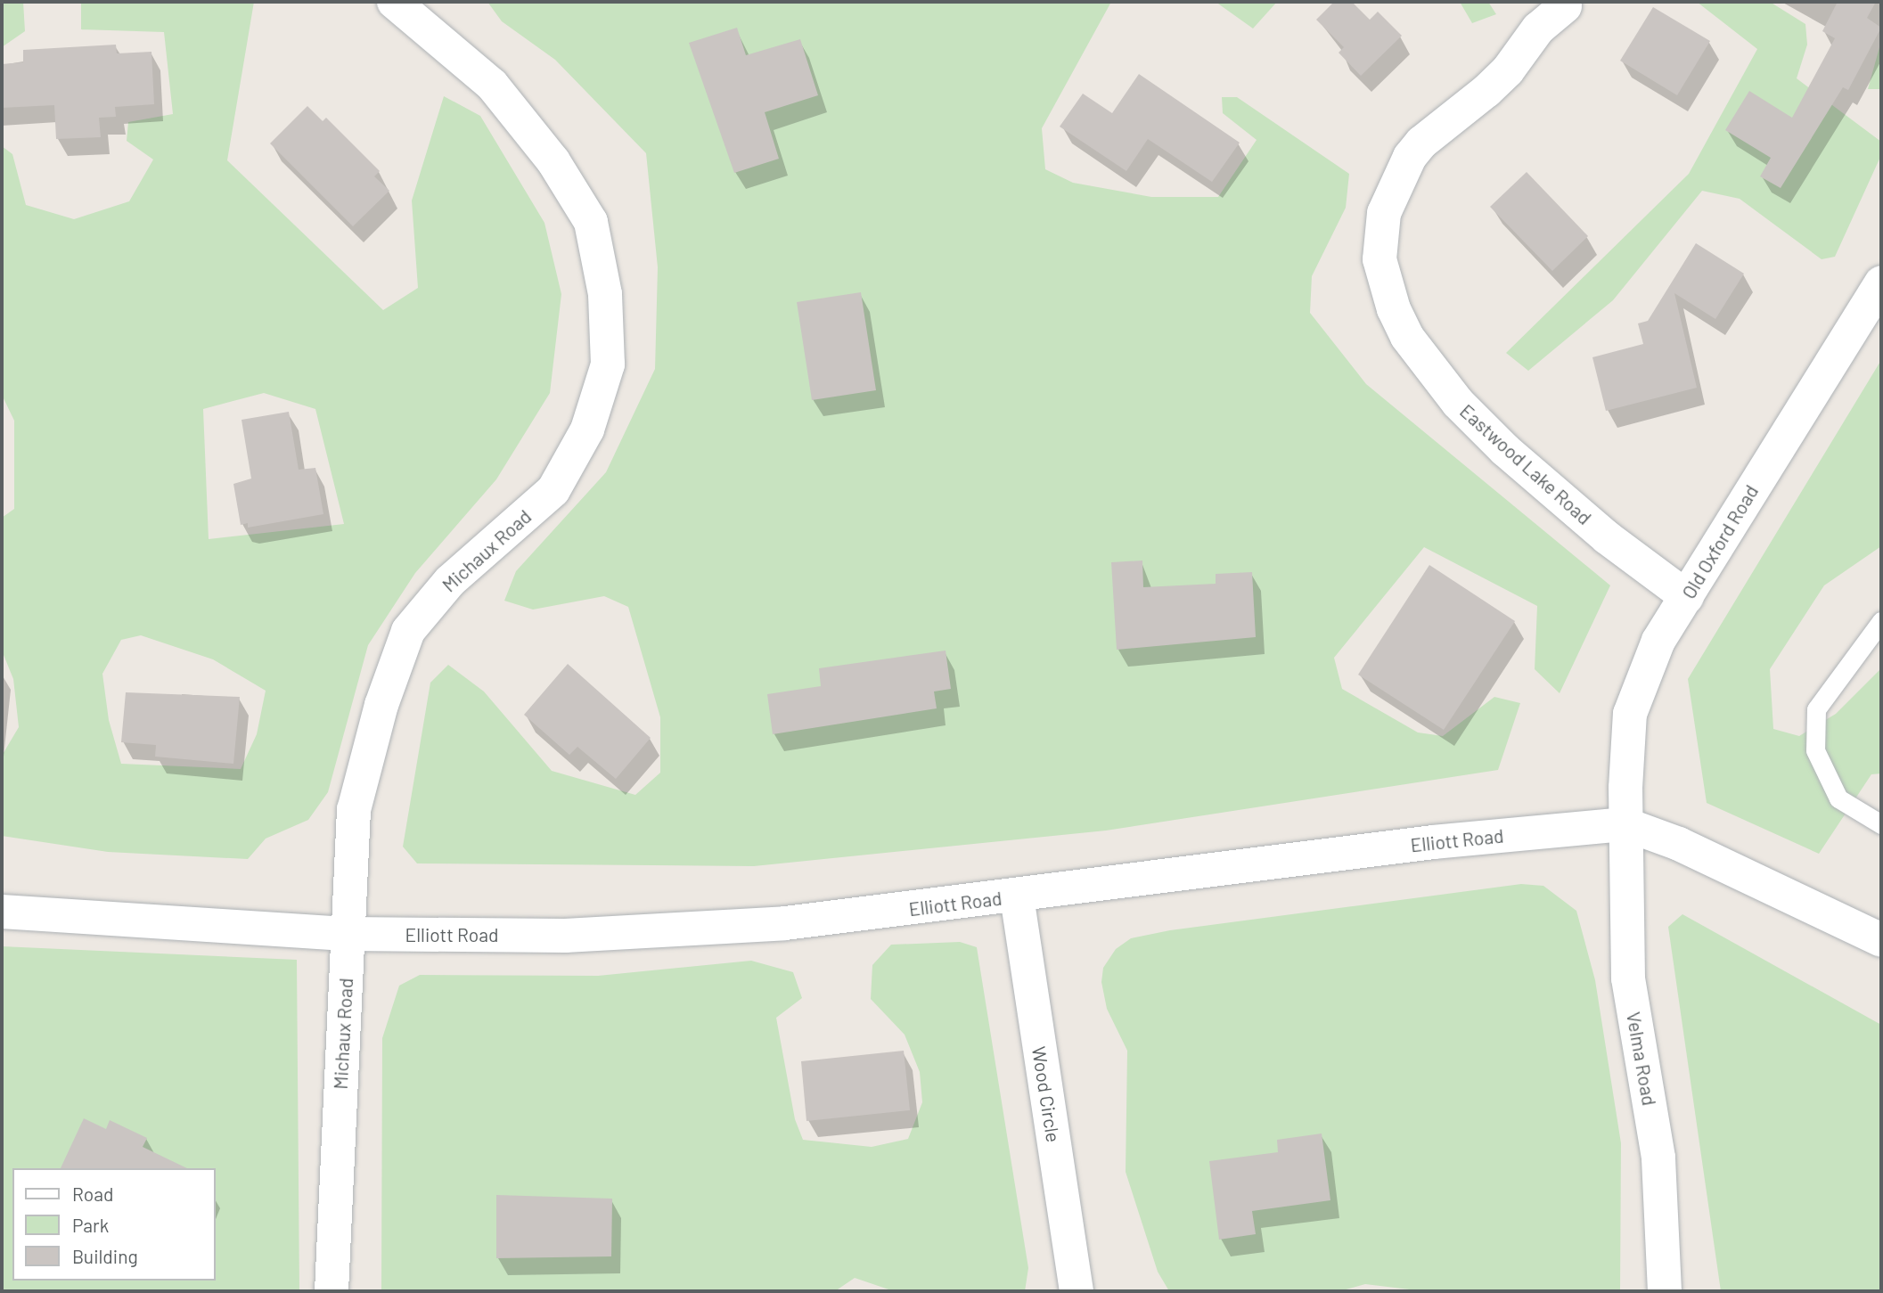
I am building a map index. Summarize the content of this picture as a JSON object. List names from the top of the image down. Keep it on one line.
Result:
{"streets":{"street":["Eastwood Lake Road","Old Oxford Road","Michaux Road","Elliott Road","Velma Road","Wood Circle"]},"crossings":[["Eastwood Lake Road","Old Oxford Road"],["Old Oxford Road","Elliott Road"],["Old Oxford Road","Velma Road"],["Michaux Road","Elliott Road"],["Elliott Road","Velma Road"],["Elliott Road","Wood Circle"]],"legend":["Road","Park","Building"]}
